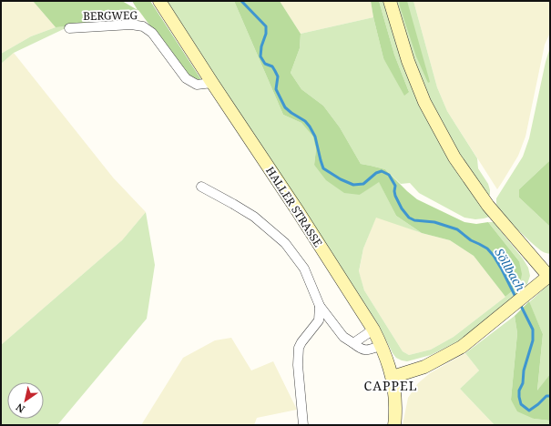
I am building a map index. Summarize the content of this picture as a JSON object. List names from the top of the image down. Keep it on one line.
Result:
{"streets":{"main road":["HALLER STRASSE"],"street":["BERGWEG"]},"crossings":[["BERGWEG","HALLER STRASSE"]],"districts":["CAPPEL"],"water":["Söllbach"],"north":"bottom left"}
